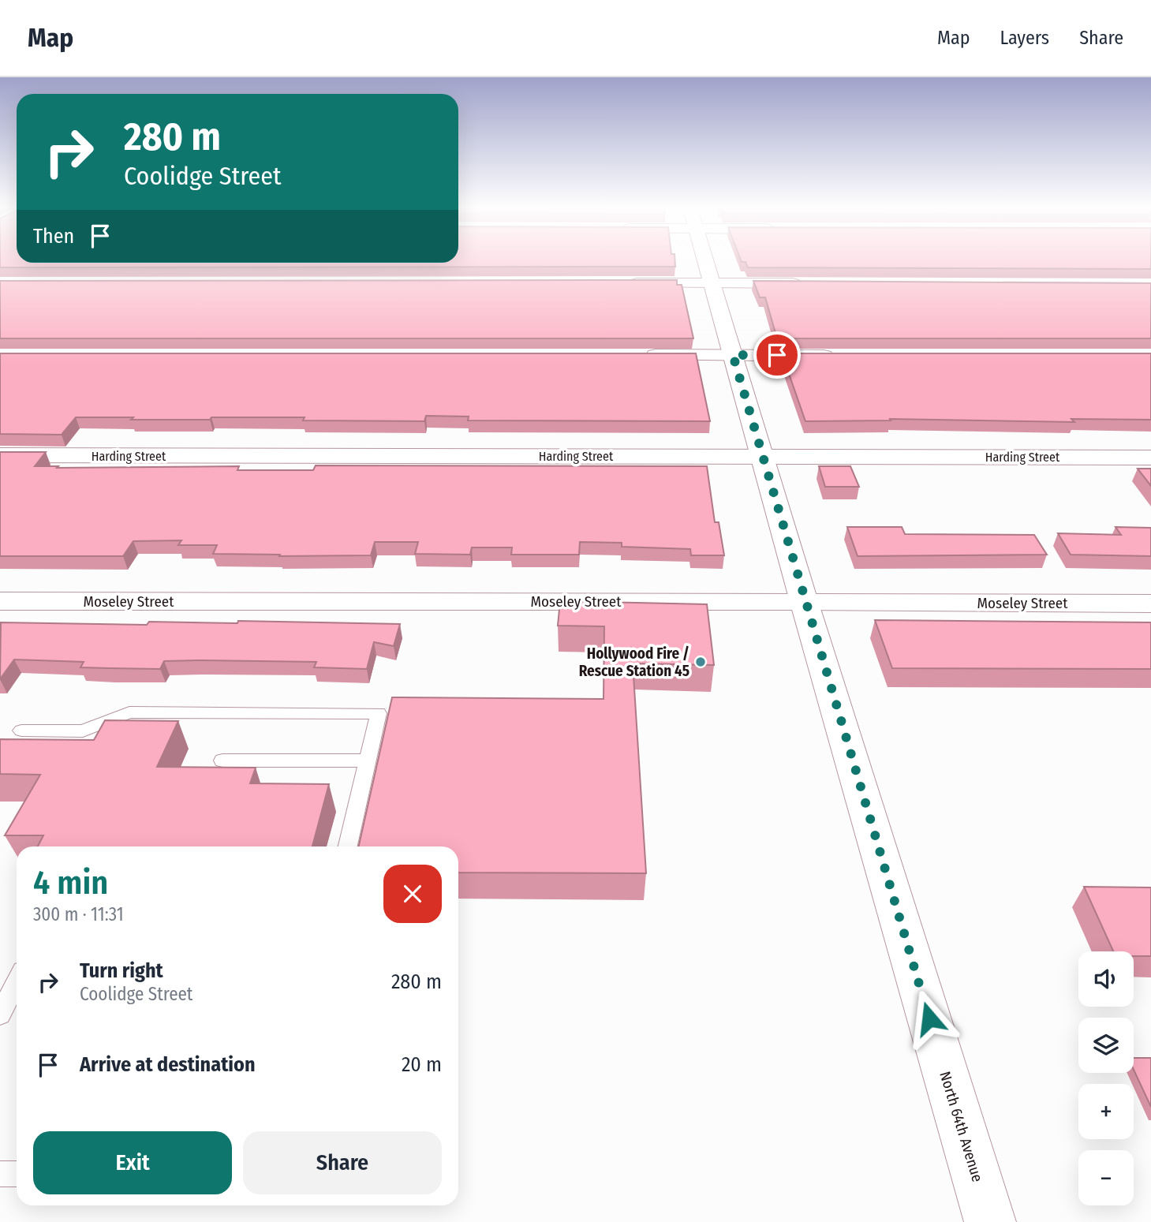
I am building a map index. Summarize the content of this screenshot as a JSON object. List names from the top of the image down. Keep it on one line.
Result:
{"streets":{"street":["Harding Street","Moseley Street","North 64th Avenue"]},"crossings":[["Harding Street","North 64th Avenue"],["Moseley Street","North 64th Avenue"]],"places":["Hollywood Fire / Rescue Station 45"],"page":{"header":"Map","nav":["Map","Layers","Share"],"turn":["280 m","Coolidge Street"],"then":"Then","heading":["4 min","300 m · 11:31"],"list":[{"name":"Turn right","note":"Coolidge Street","value":"280 m"},{"name":"Arrive at destination","value":"20 m"}],"map_buttons":["+","−"],"buttons":["Exit","Share"]}}
